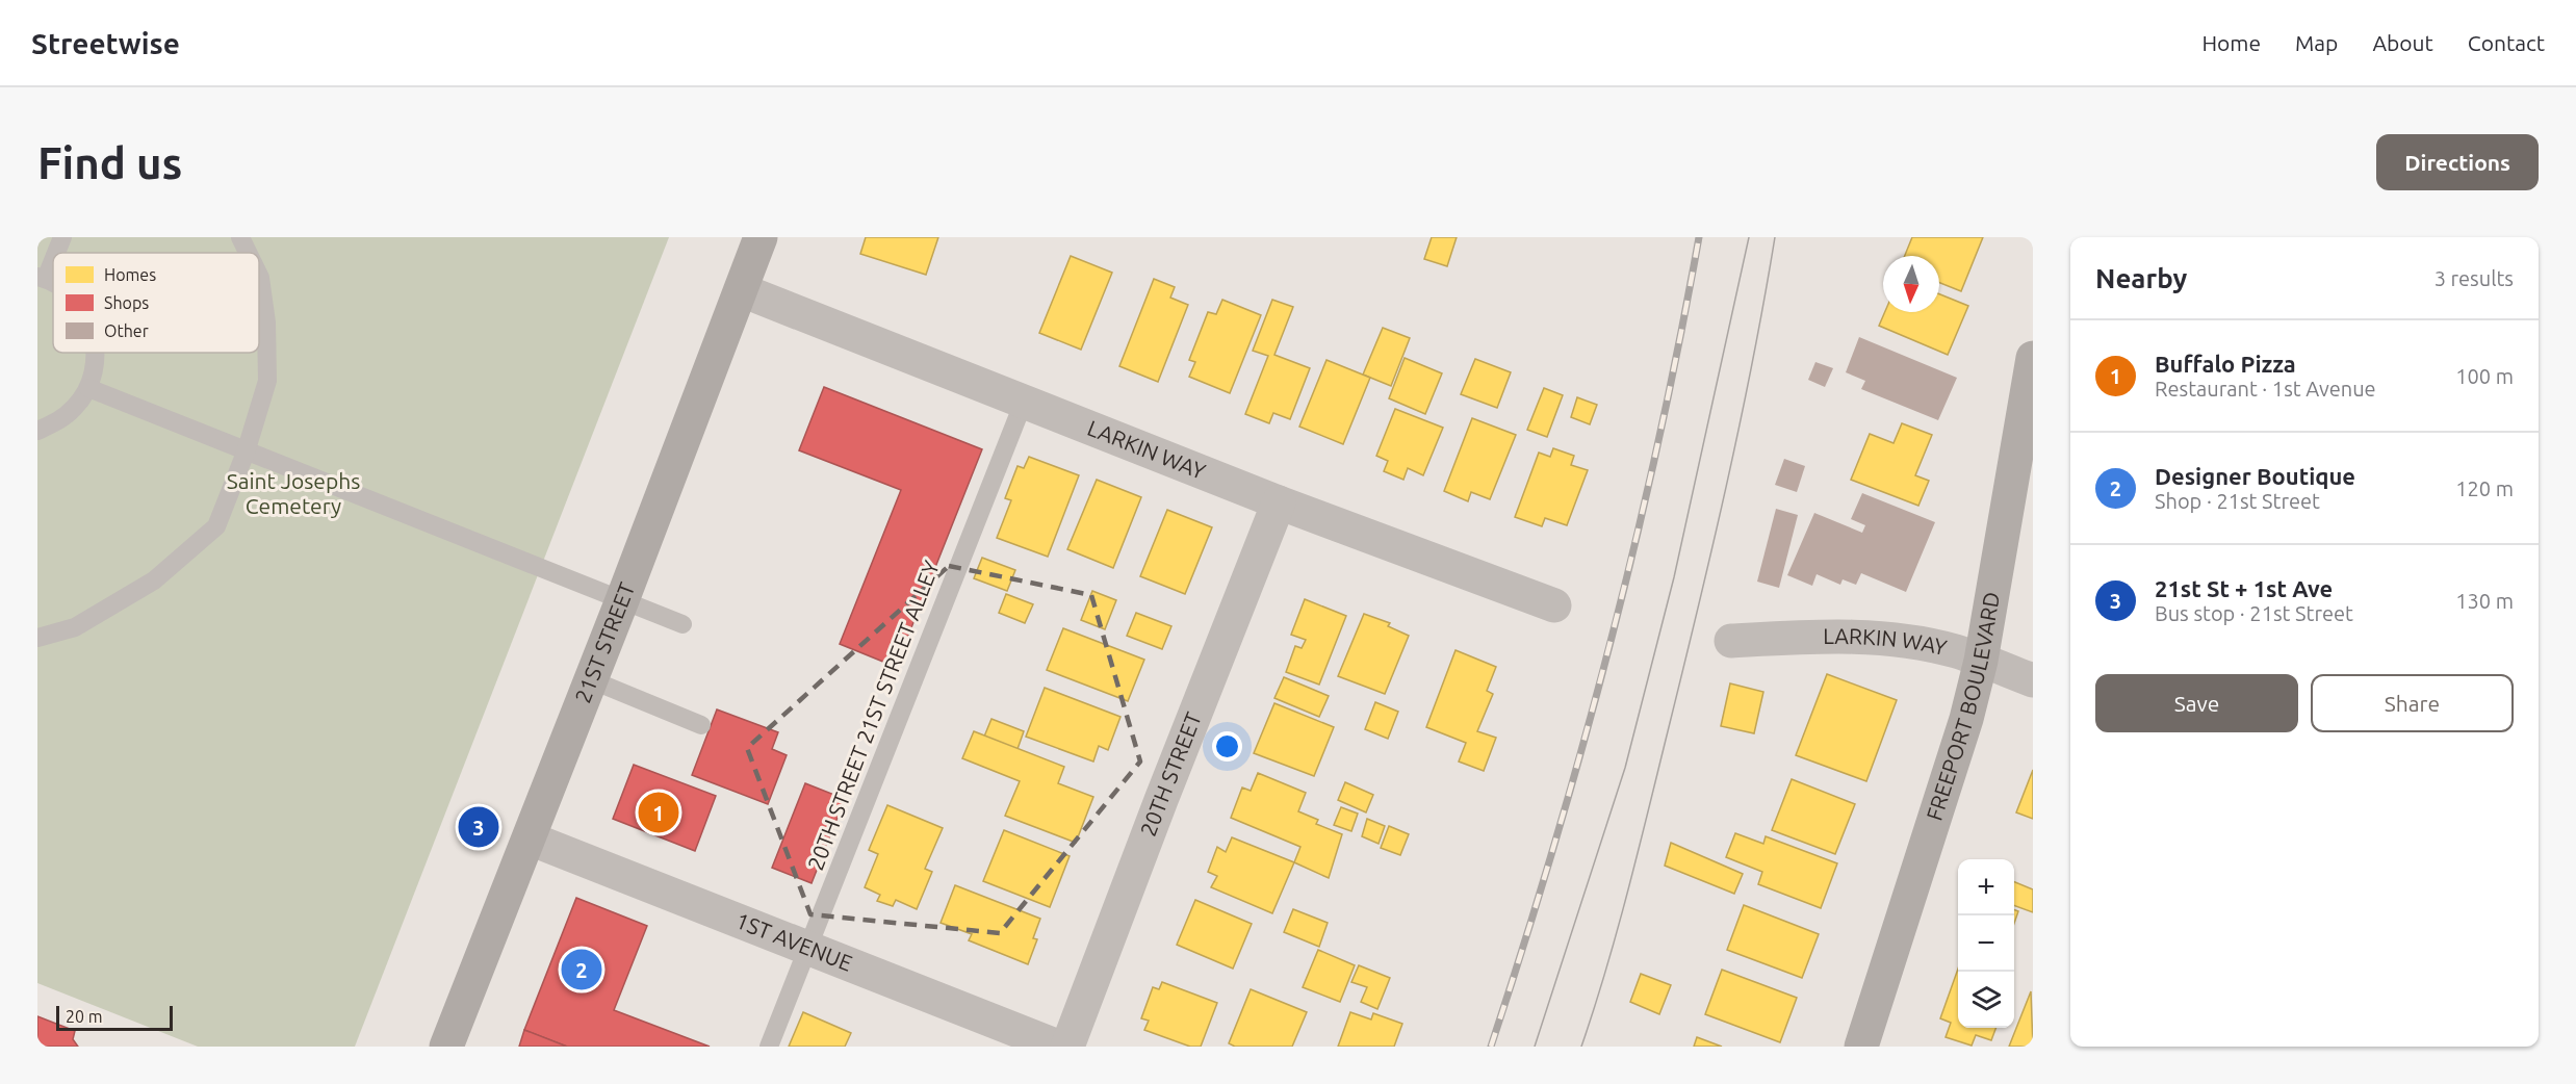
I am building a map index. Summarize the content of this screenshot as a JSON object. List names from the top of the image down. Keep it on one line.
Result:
{"streets":{"main road":["21ST STREET"],"street":["LARKIN WAY","FREEPORT BOULEVARD","20TH STREET","1ST AVENUE"],"lane":["20TH STREET 21ST STREET ALLEY"]},"crossings":[["LARKIN WAY","21ST STREET"],["LARKIN WAY","FREEPORT BOULEVARD"],["LARKIN WAY","20TH STREET 21ST STREET ALLEY"],["LARKIN WAY","20TH STREET"],["21ST STREET","1ST AVENUE"],["20TH STREET 21ST STREET ALLEY","1ST AVENUE"]],"parks":["Saint Josephs Cemetery"],"legend":["Homes","Shops","Other"],"scale_bar":"20 m","north":"bottom","page":{"header":"Streetwise","nav":["Home","Map","About","Contact"],"buttons":["Directions",["Save","Share"]],"title":"Find us","heading":["Nearby","3 results"],"list":[{"mark":"1","name":"Buffalo Pizza","note":"Restaurant · 1st Avenue","value":"100 m"},{"mark":"2","name":"Designer Boutique","note":"Shop · 21st Street","value":"120 m"},{"mark":"3","name":"21st St + 1st Ave","note":"Bus stop · 21st Street","value":"130 m"}],"pins":["1","3","2"],"map_buttons":["+","−"],"scale":"20 m"}}
